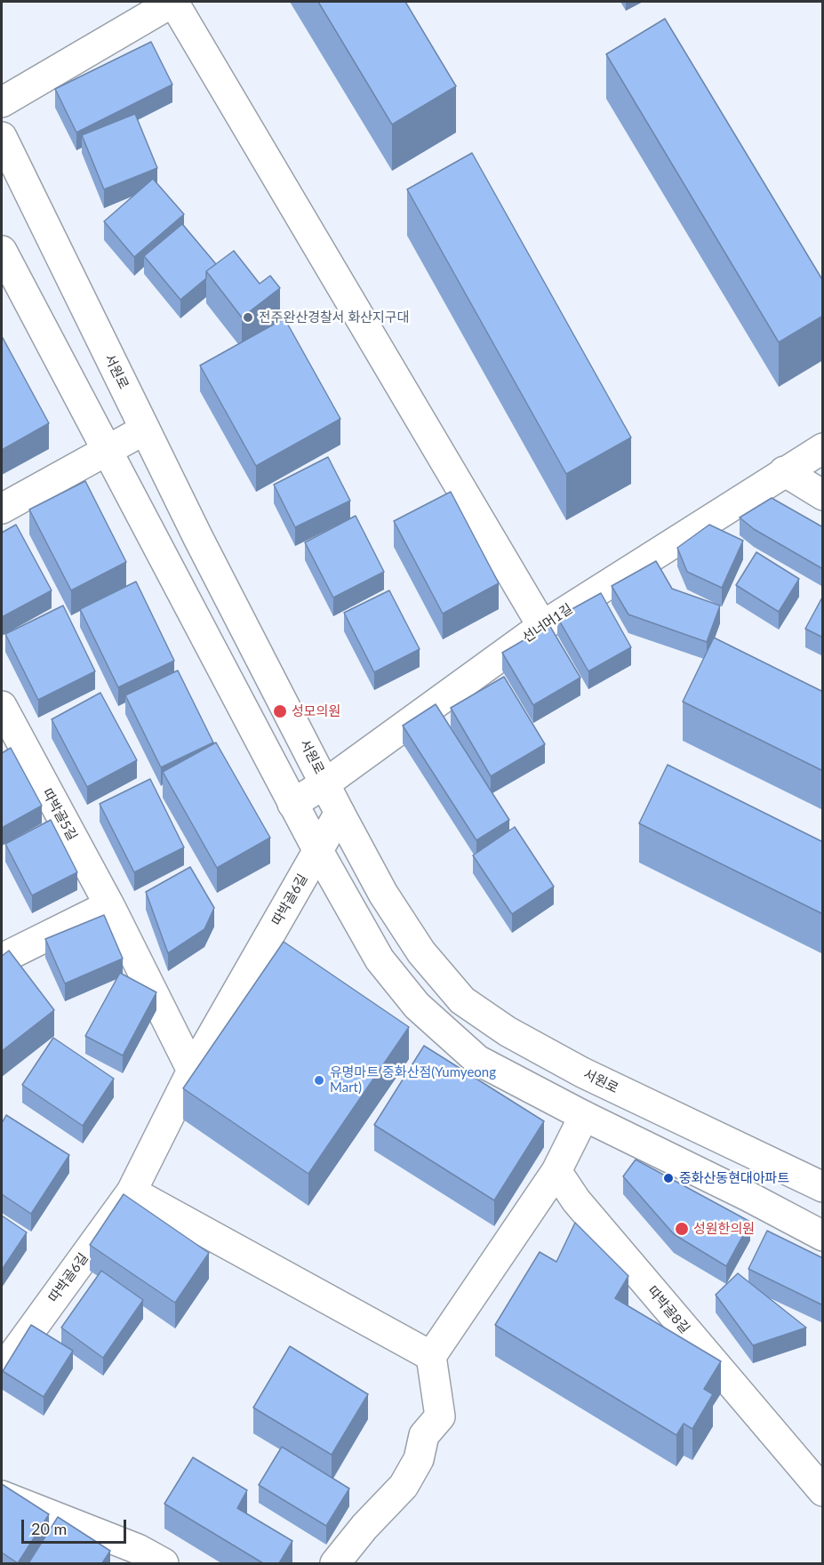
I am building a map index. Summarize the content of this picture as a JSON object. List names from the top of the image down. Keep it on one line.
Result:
{"streets":{"street":["서원로","선너머1길","따박골5길","따박골6길","따박골8길"]},"crossings":[["서원로","선너머1길"],["서원로","따박골6길"]],"places":["전주완산경찰서 화산지구대","성모의원","유명마트 중화산점(Yumyeong Mart)","중화산동현대아파트","성원한의원"],"scale_bar":"20 m"}
